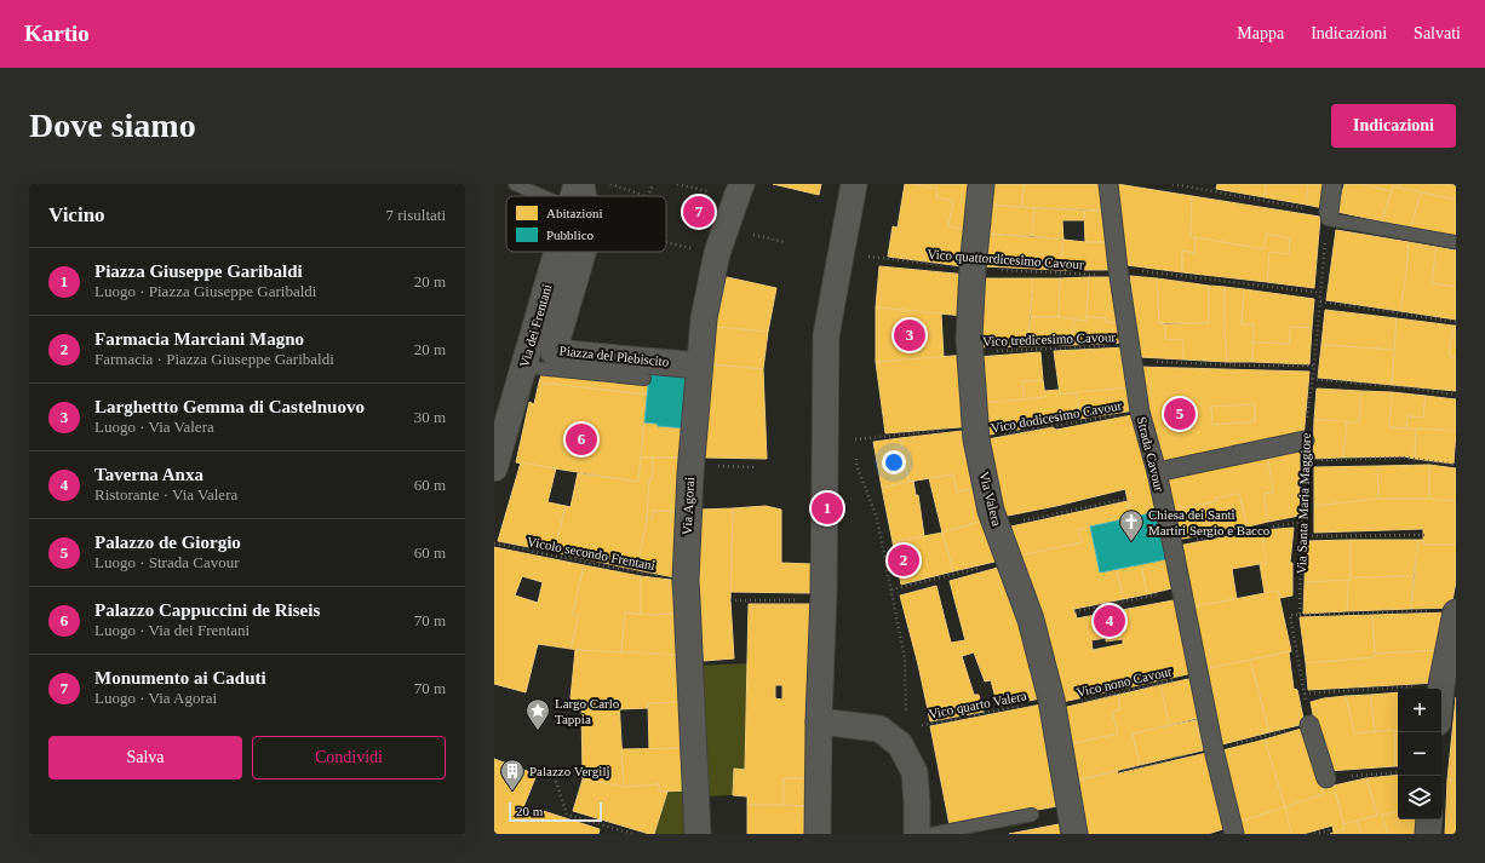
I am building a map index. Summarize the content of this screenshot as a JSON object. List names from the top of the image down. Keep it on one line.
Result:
{"streets":{"street":["Via dei Frentani","Piazza del Plebiscito","Strada Cavour","Via Valera","Via Agorai"],"path":["Vico quattordicesimo Cavour","Vico tredicesimo Cavour","Vico dodicesimo Cavour","Via Santa Maria Maggiore","Vicolo secondo Frentani","Vico nono Cavour","Vico quarto Valera"]},"crossings":[["Vico quattordicesimo Cavour","Strada Cavour"],["Vico quattordicesimo Cavour","Via Valera"],["Vico quattordicesimo Cavour","Via Santa Maria Maggiore"],["Vico tredicesimo Cavour","Strada Cavour"],["Vico tredicesimo Cavour","Via Valera"],["Vico tredicesimo Cavour","Via Santa Maria Maggiore"],["Piazza del Plebiscito","Via Agorai"],["Vico dodicesimo Cavour","Strada Cavour"],["Vico dodicesimo Cavour","Via Valera"],["Strada Cavour","Vico nono Cavour"],["Via Valera","Vico nono Cavour"],["Via Valera","Vico quarto Valera"],["Via Agorai","Vicolo secondo Frentani"],["Vico nono Cavour","Vico quarto Valera"]],"places":{"church":["Chiesa dei Santi Martiri Sergio e Bacco"],"place":["Largo Carlo Tappia"],"building":["Palazzo Vergilj"]},"legend":["Abitazioni","Pubblico"],"scale_bar":"20 m","page":{"header":"Kartio","nav":["Mappa","Indicazioni","Salvati"],"buttons":["Indicazioni",["Salva","Condividi"]],"title":"Dove siamo","heading":["Vicino","7 risultati"],"pins":["7","3","5","6","1","2","4"],"list":[{"mark":"1","name":"Piazza Giuseppe Garibaldi","note":"Luogo · Piazza Giuseppe Garibaldi","value":"20 m"},{"mark":"2","name":"Farmacia Marciani Magno","note":"Farmacia · Piazza Giuseppe Garibaldi","value":"20 m"},{"mark":"3","name":"Larghettto Gemma di Castelnuovo","note":"Luogo · Via Valera","value":"30 m"},{"mark":"4","name":"Taverna Anxa","note":"Ristorante · Via Valera","value":"60 m"},{"mark":"5","name":"Palazzo de Giorgio","note":"Luogo · Strada Cavour","value":"60 m"},{"mark":"6","name":"Palazzo Cappuccini de Riseis","note":"Luogo · Via dei Frentani","value":"70 m"},{"mark":"7","name":"Monumento ai Caduti","note":"Luogo · Via Agorai","value":"70 m"}],"map_buttons":["+","−"],"scale":"20 m"}}
